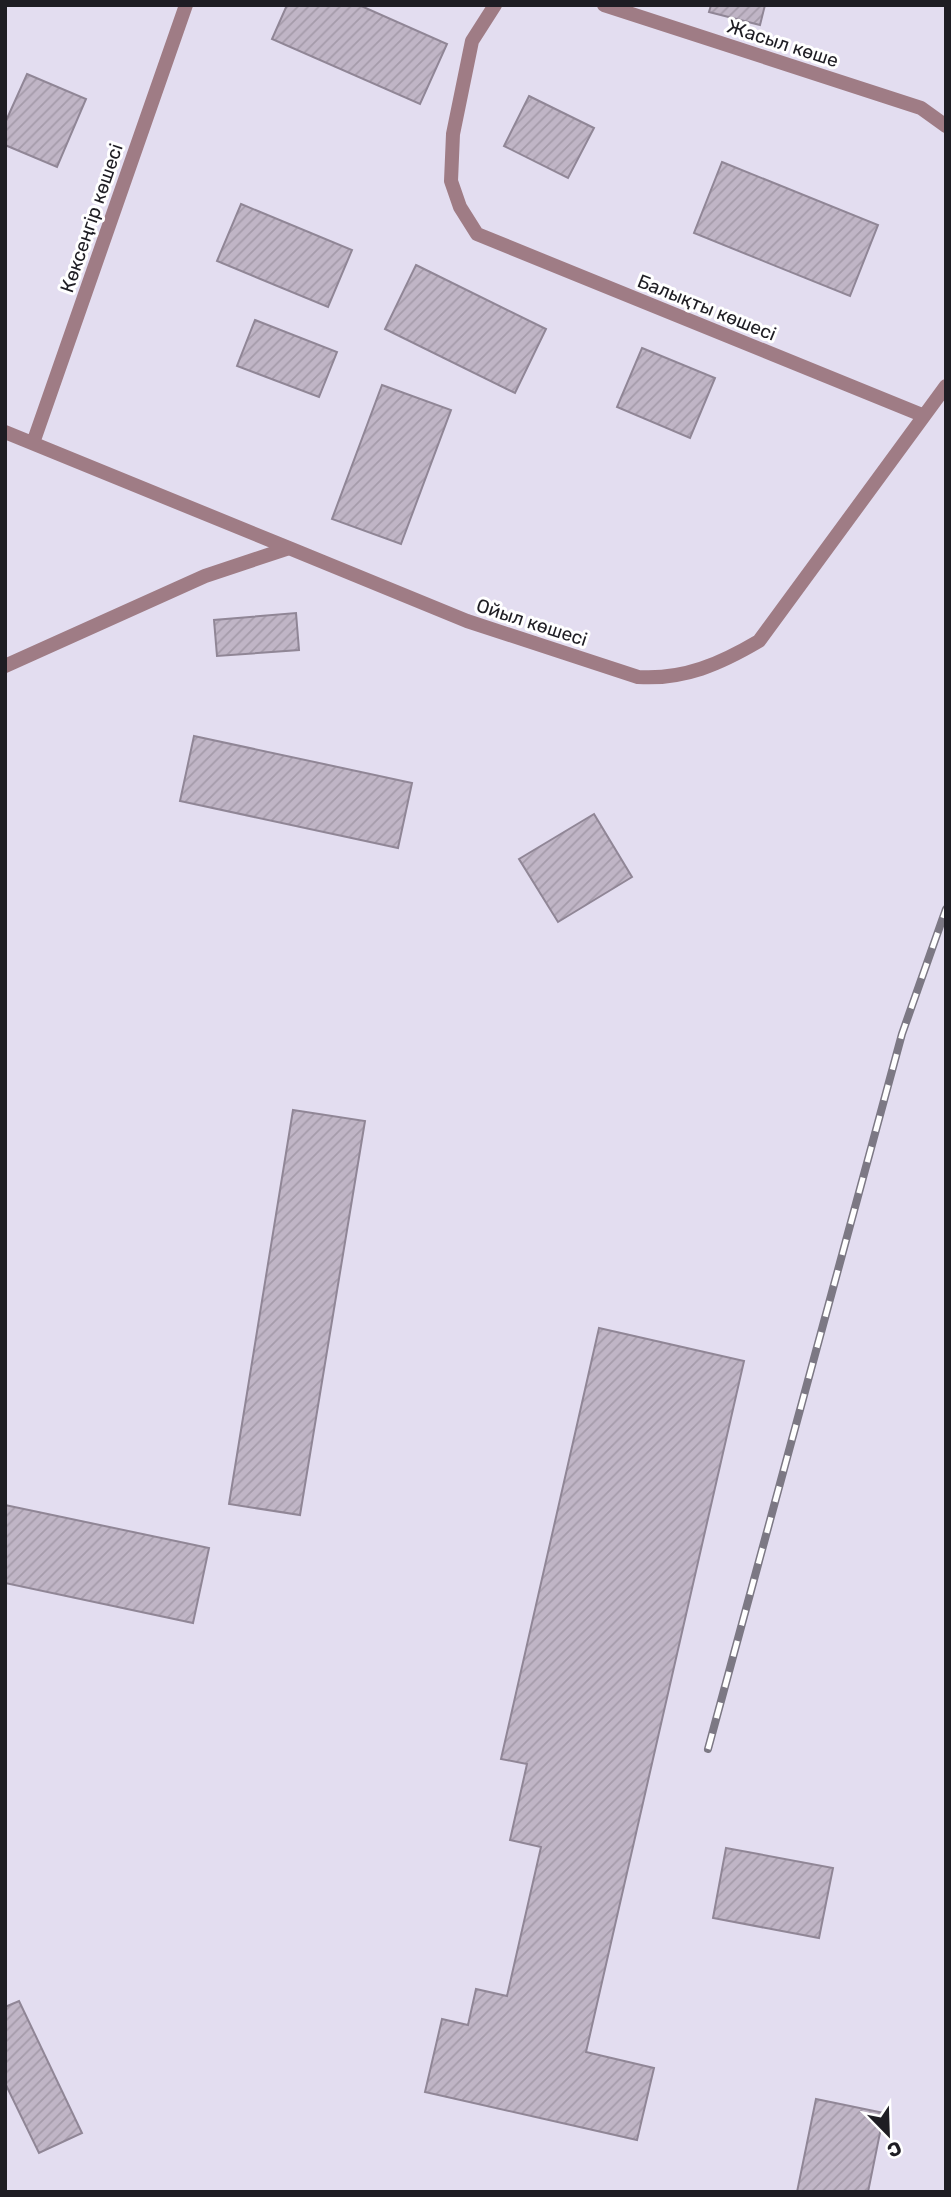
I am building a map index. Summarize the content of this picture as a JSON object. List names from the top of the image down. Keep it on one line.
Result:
{"streets":{"street":["Жасыл көше","Көксеңгір көшесі","Балықты көшесі","Ойыл көшесі"]},"crossings":[["Көксеңгір көшесі","Ойыл көшесі"],["Балықты көшесі","Ойыл көшесі"]],"north":"bottom right"}
